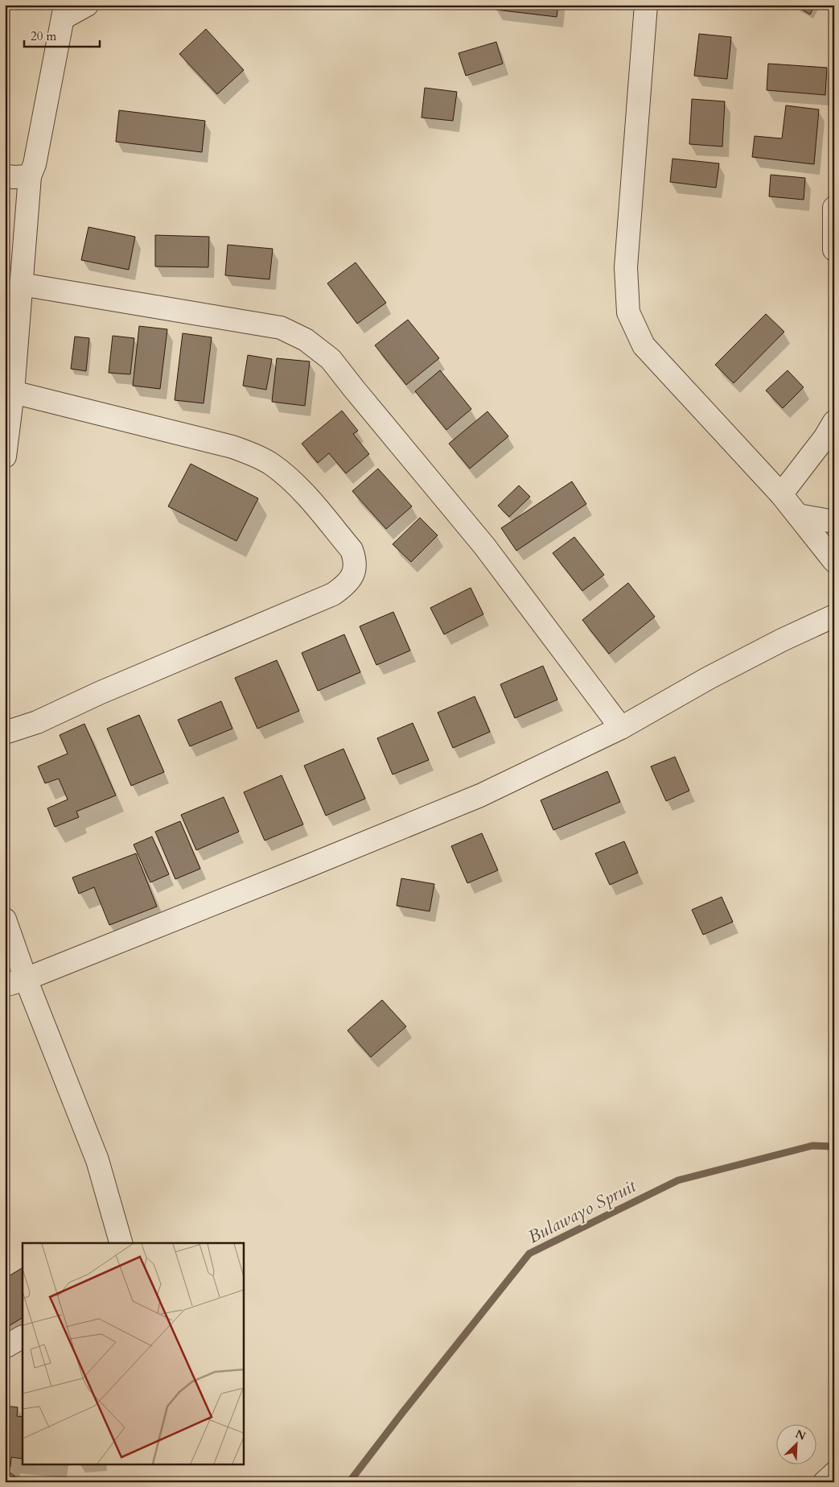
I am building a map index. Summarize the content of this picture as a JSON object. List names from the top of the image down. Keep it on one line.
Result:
{"water":["Bulawayo Spruit"],"scale_bar":"20 m","north":"top right"}
